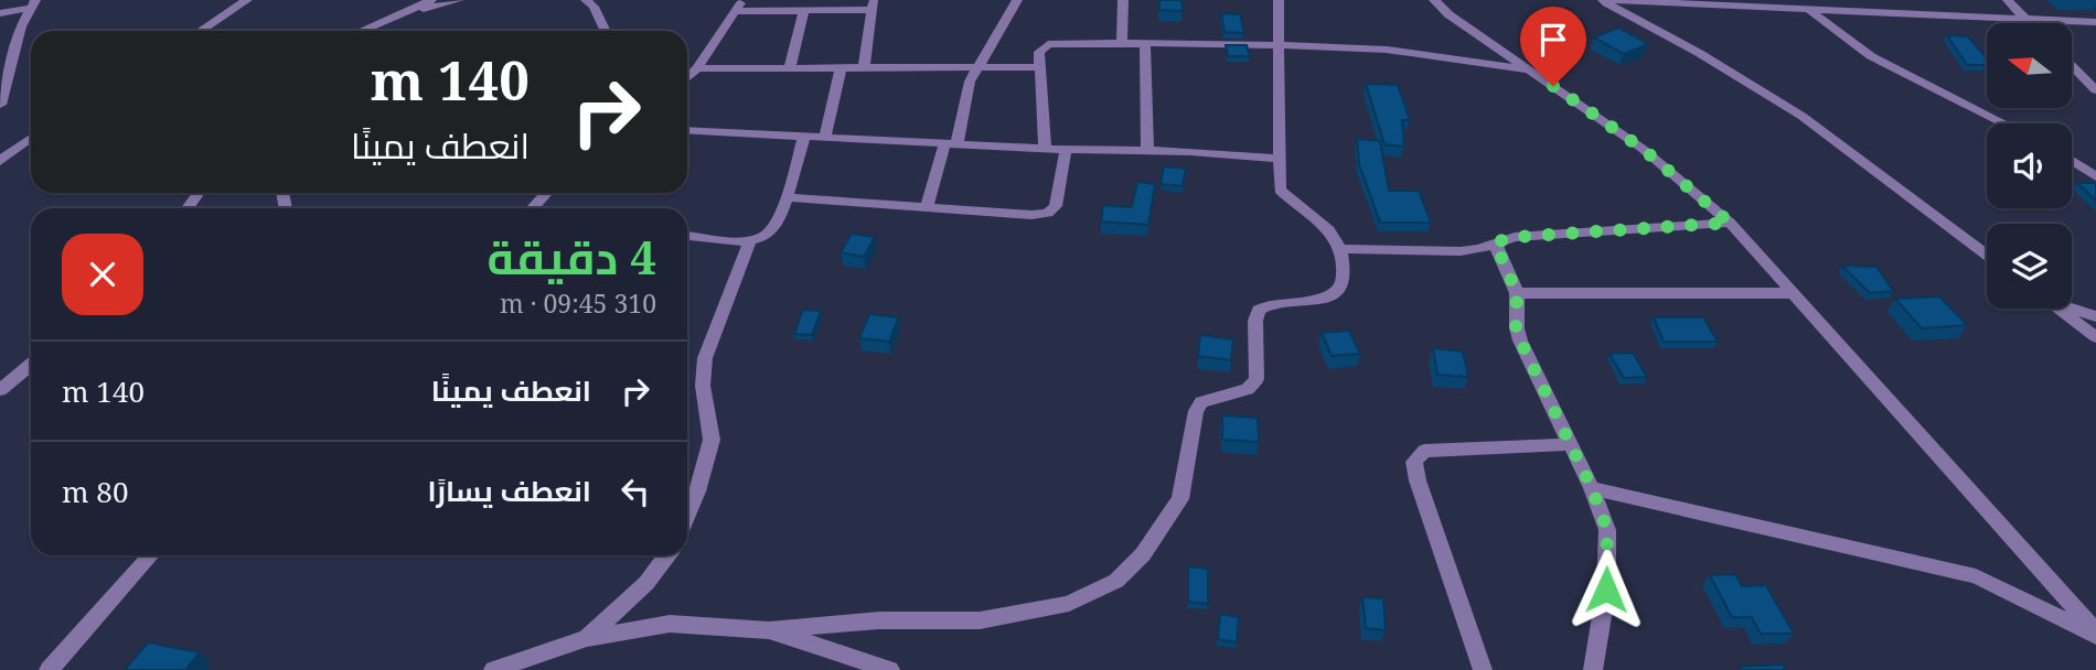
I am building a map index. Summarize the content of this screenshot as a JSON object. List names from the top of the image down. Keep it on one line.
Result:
{"north":"left","page":{"turn":["140 m","انعطف يمينًا"],"heading":["4 دقيقة","310 m · 09:45"],"list":[{"name":"انعطف يمينًا","value":"140 m"},{"name":"انعطف يسارًا","value":"80 m"}]}}
